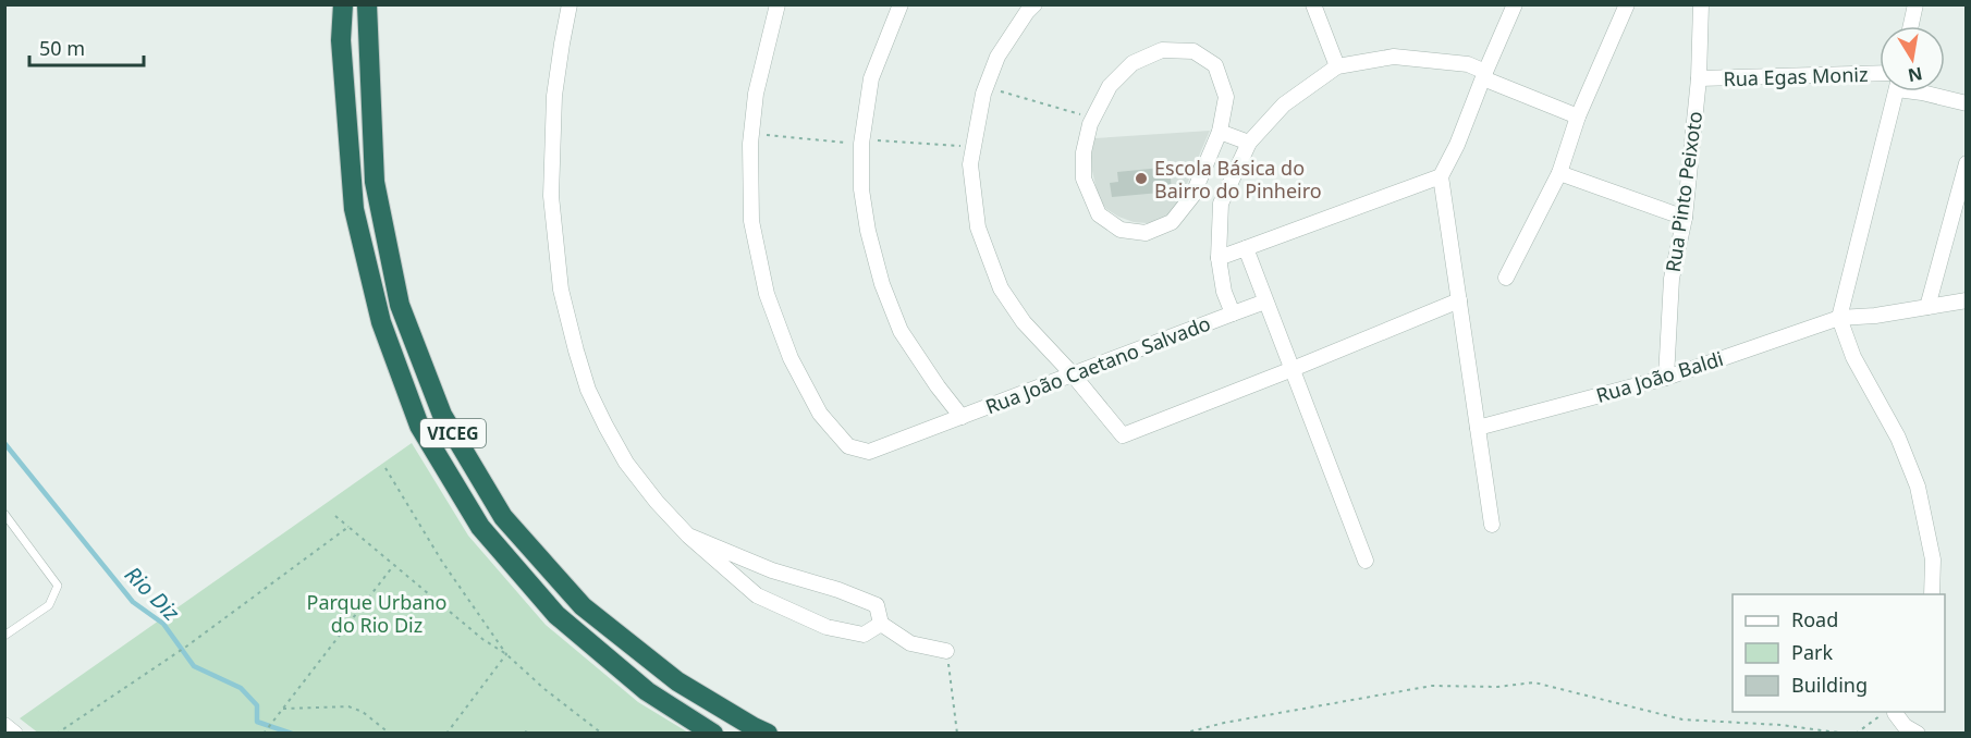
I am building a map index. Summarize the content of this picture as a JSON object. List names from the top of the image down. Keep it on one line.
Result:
{"streets":{"highway":["VICEG"],"street":["Rua Egas Moniz","Rua Pinto Peixoto","Rua João Caetano Salvado","Rua João Baldi"]},"crossings":[["Rua Egas Moniz","Rua Pinto Peixoto"],["Rua Pinto Peixoto","Rua João Baldi"]],"water":["Rio Diz"],"parks":["Parque Urbano do Rio Diz"],"places":["Escola Básica do Bairro do Pinheiro"],"legend":["Road","Park","Building"],"scale_bar":"50 m","north":"bottom"}
